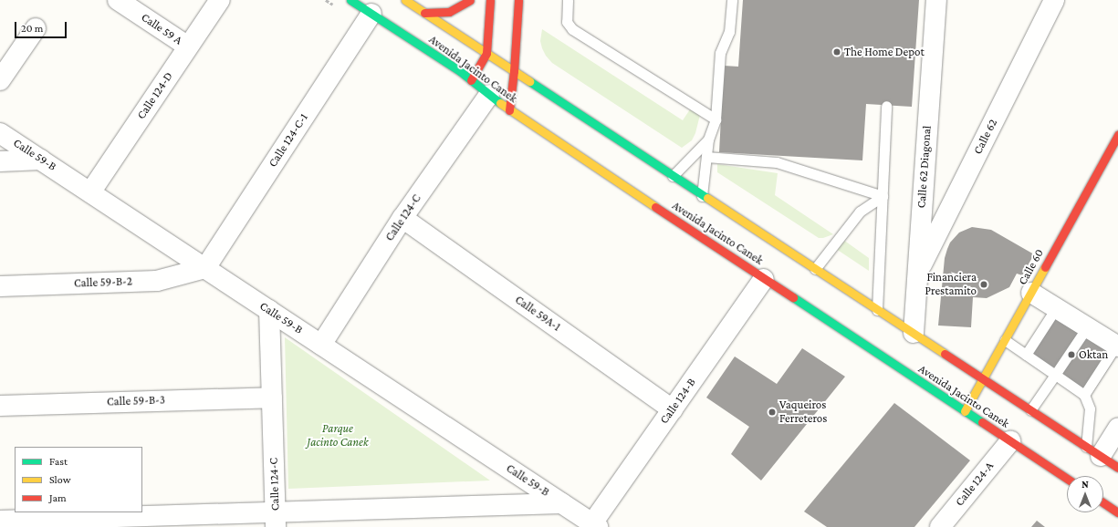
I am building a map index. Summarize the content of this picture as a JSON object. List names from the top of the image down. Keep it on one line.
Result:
{"streets":{"main road":["Avenida Jacinto Canek","Calle 60"],"street":["Calle 59 A","Calle 124-D","Calle 62","Calle 124-C-1","Calle 59-B","Calle 62 Diagonal","Calle 124-C","Calle 59-B-2","Calle 59A-1","Calle 59-B-3","Calle 124-B","Calle 124-A"]},"crossings":[["Calle 59 A","Calle 124-D"],["Avenida Jacinto Canek","Calle 124-C-1"],["Avenida Jacinto Canek","Calle 62 Diagonal"],["Avenida Jacinto Canek","Calle 124-C"],["Avenida Jacinto Canek","Calle 60"],["Avenida Jacinto Canek","Calle 124-B"],["Avenida Jacinto Canek","Calle 124-A"],["Calle 124-D","Calle 59-B"],["Calle 62","Calle 62 Diagonal"],["Calle 124-C-1","Calle 59-B"],["Calle 124-C-1","Calle 59-B-2"],["Calle 59-B","Calle 124-C"],["Calle 59-B","Calle 59-B-2"],["Calle 59-B","Calle 124-B"],["Calle 124-C","Calle 59A-1"],["Calle 124-C","Calle 59-B-3"],["Calle 59A-1","Calle 124-B"]],"parks":["Parque Jacinto Canek"],"places":["The Home Depot","Financiera Prestamito","Oktan","Vaqueiros Ferreteros"],"legend":["Fast","Slow","Jam"],"scale_bar":"20 m","north":"top"}
